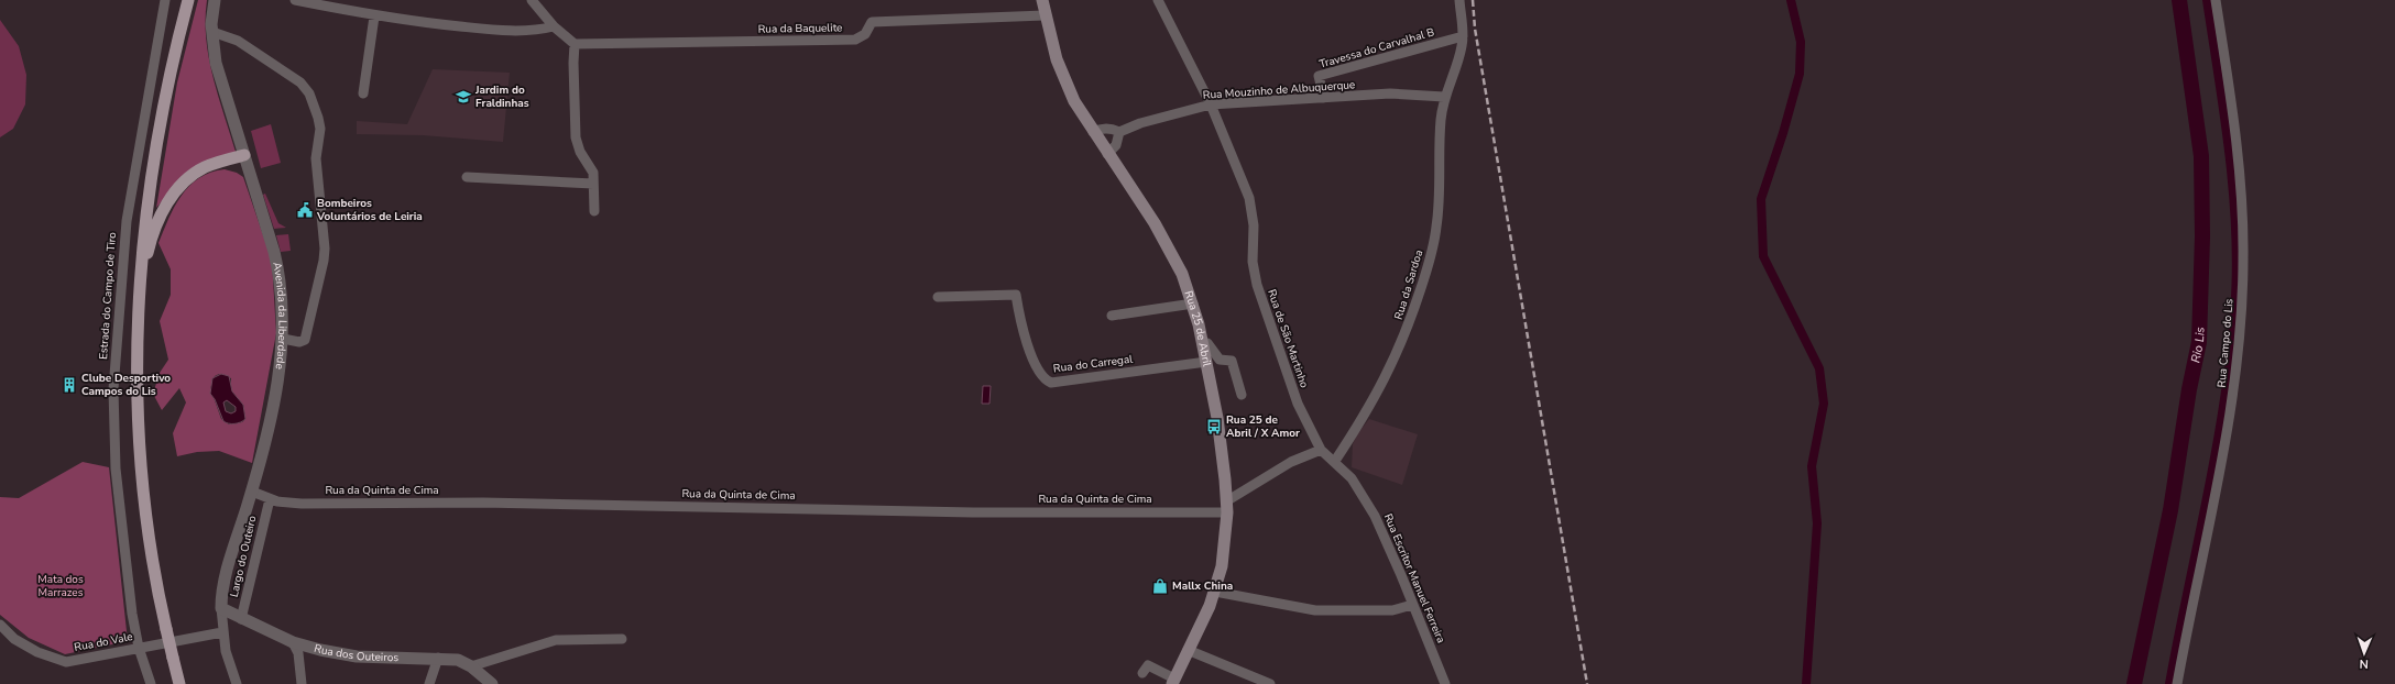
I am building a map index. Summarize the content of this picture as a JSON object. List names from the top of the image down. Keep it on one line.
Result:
{"streets":{"main road":["Rua 25 de Abril"],"street":["Rua da Baquelite","Travessa do Carvalhal B","Rua Mouzinho de Albuquerque","Rua da Sardoa","Estrada do Campo de Tiro","Avenida da Liberdade","Rua de São Martinho","Rua Campo do Lis","Rua do Carregal","Rua da Quinta de Cima","Largo do Outeiro","Rua Escritor Manuel Ferreira","Rua do Vale","Rua dos Outeiros"]},"crossings":[["Rua da Baquelite","Rua 25 de Abril"],["Travessa do Carvalhal B","Rua Mouzinho de Albuquerque"],["Travessa do Carvalhal B","Rua da Sardoa"],["Rua Mouzinho de Albuquerque","Rua da Sardoa"],["Rua Mouzinho de Albuquerque","Rua 25 de Abril"],["Rua Mouzinho de Albuquerque","Rua de São Martinho"],["Rua da Sardoa","Rua Escritor Manuel Ferreira"],["Estrada do Campo de Tiro","Rua do Vale"],["Avenida da Liberdade","Rua da Quinta de Cima"],["Avenida da Liberdade","Rua do Vale"],["Avenida da Liberdade","Rua dos Outeiros"],["Rua 25 de Abril","Rua do Carregal"],["Rua 25 de Abril","Rua da Quinta de Cima"],["Rua de São Martinho","Rua Escritor Manuel Ferreira"],["Rua da Quinta de Cima","Largo do Outeiro"],["Largo do Outeiro","Rua dos Outeiros"]],"water":["Rio Lis"],"parks":["Mata dos Marrazes"],"places":{"school or university":["Jardim do Fraldinhas"],"public building":["Bombeiros Voluntários de Leiria"],"building":["Clube Desportivo Campos do Lis"],"bus stop":["Rua 25 de Abril / X Amor"],"shop":["Mallx China"]},"north":"bottom"}
